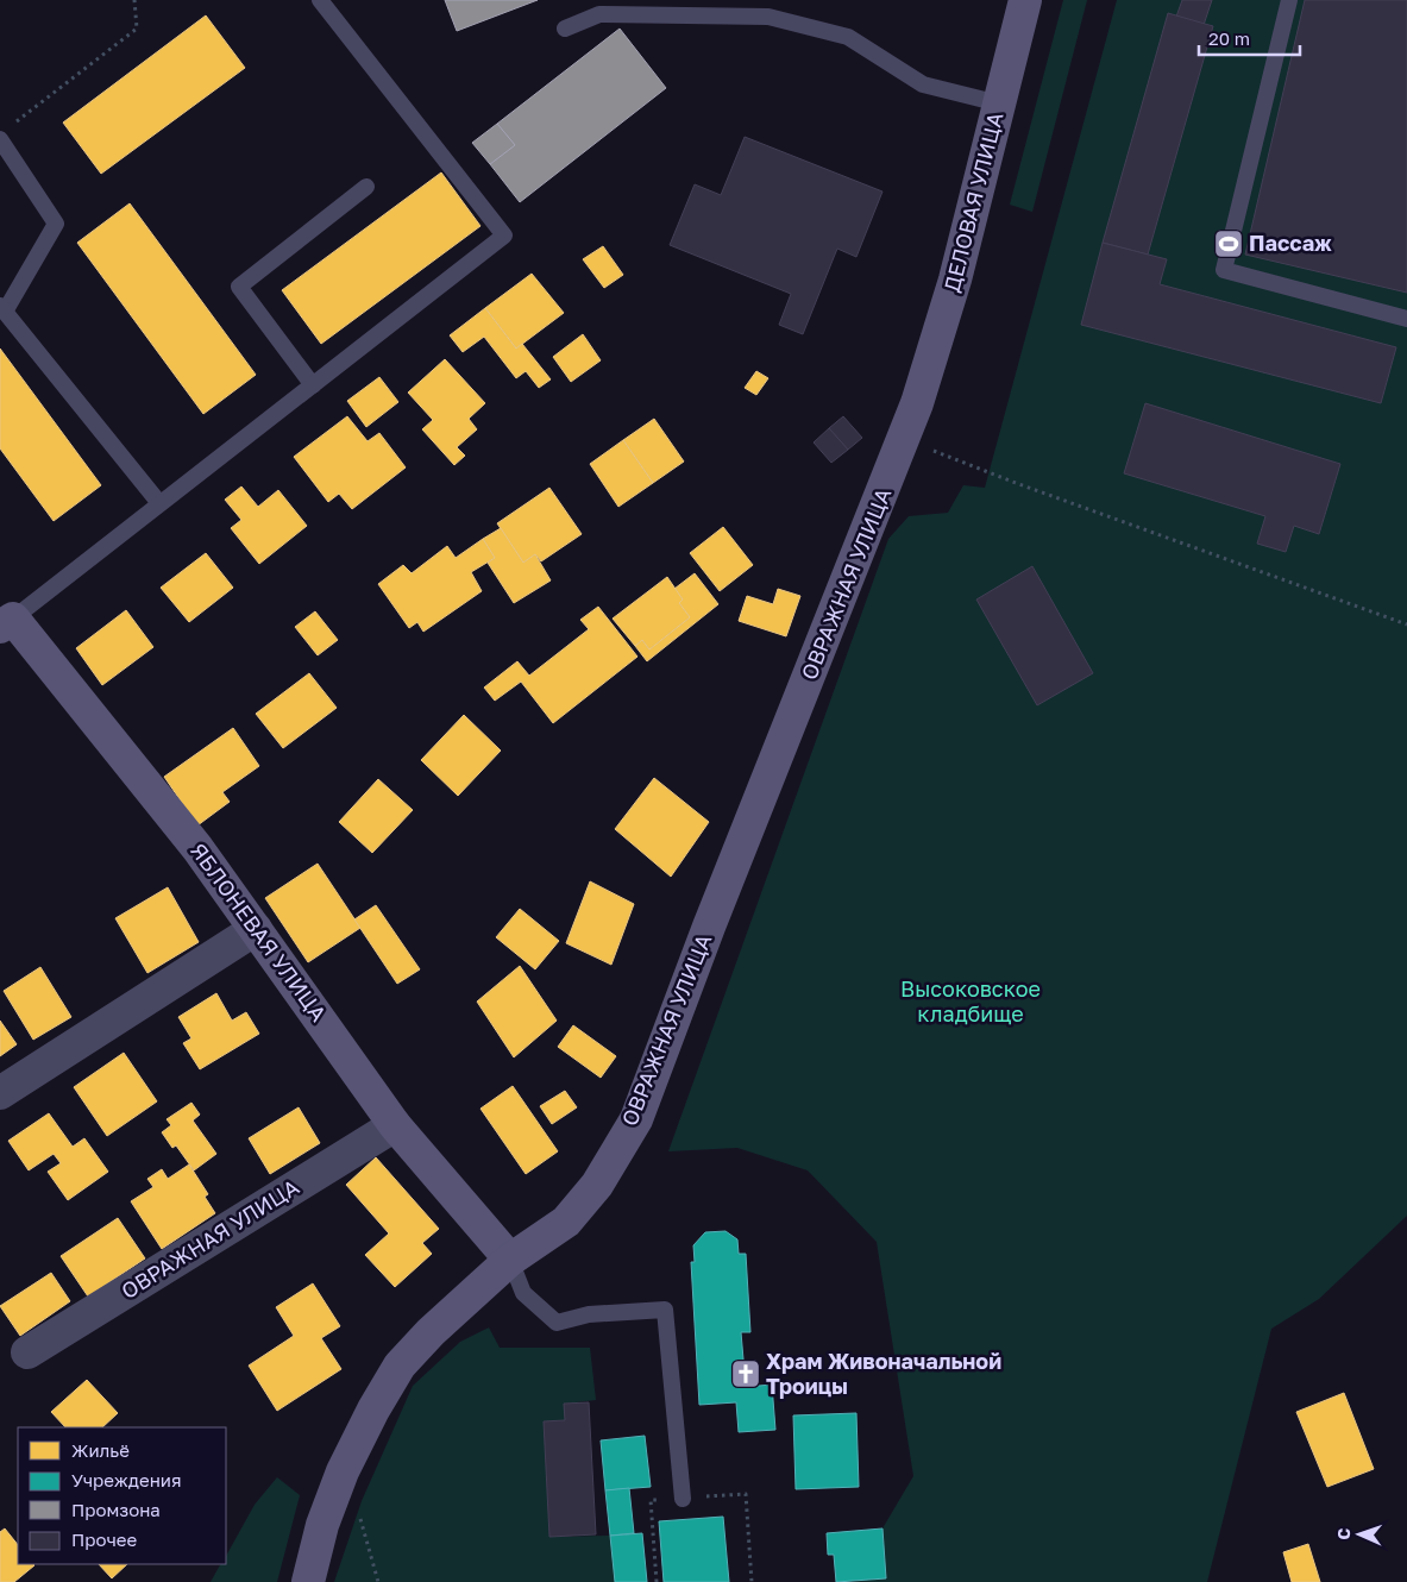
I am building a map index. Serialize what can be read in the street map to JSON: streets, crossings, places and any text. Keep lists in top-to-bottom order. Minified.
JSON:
{"streets":{"street":["ДЕЛОВАЯ УЛИЦА","ОВРАЖНАЯ УЛИЦА","ЯБЛОНЕВАЯ УЛИЦА"]},"crossings":[["ДЕЛОВАЯ УЛИЦА","ОВРАЖНАЯ УЛИЦА"],["ОВРАЖНАЯ УЛИЦА","ЯБЛОНЕВАЯ УЛИЦА"]],"parks":["Высоковское кладбище"],"places":{"sports":["Пассаж"],"church":["Храм Живоначальной Троицы"]},"legend":["Жильё","Учреждения","Промзона","Прочее"],"scale_bar":"20 m","north":"left"}
